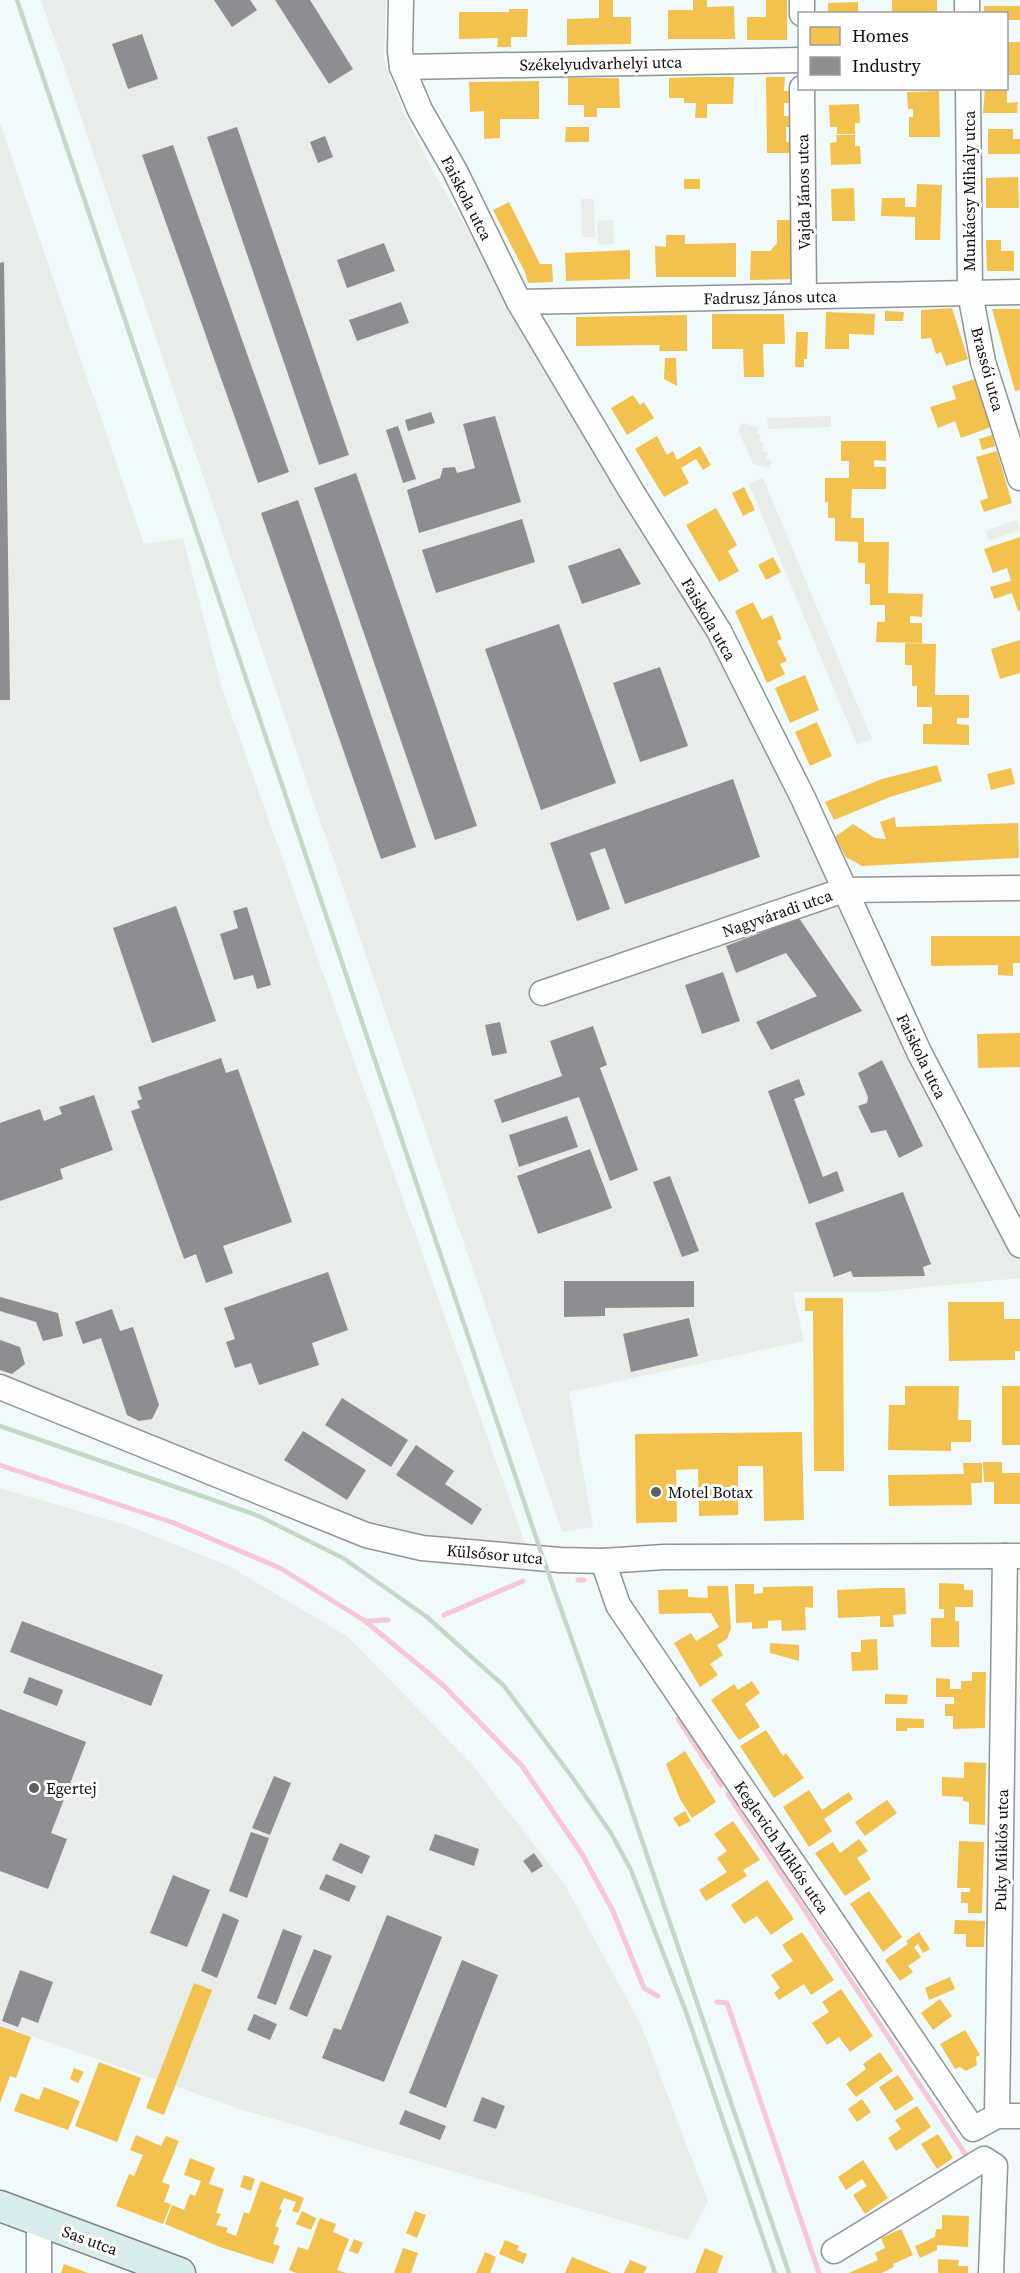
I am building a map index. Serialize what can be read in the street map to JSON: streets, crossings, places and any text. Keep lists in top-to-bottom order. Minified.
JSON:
{"streets":{"main road":["Sas utca"],"street":["Székelyudvarhelyi utca","Munkácsy Mihály utca","Vajda János utca","Faiskola utca","Fadrusz János utca","Brassói utca","Nagyváradi utca","Külsősor utca","Keglevich Miklós utca","Puky Miklós utca"]},"crossings":[["Székelyudvarhelyi utca","Faiskola utca"],["Munkácsy Mihály utca","Fadrusz János utca"],["Munkácsy Mihály utca","Brassói utca"],["Vajda János utca","Fadrusz János utca"],["Faiskola utca","Fadrusz János utca"],["Faiskola utca","Nagyváradi utca"],["Fadrusz János utca","Brassói utca"],["Külsősor utca","Keglevich Miklós utca"],["Külsősor utca","Puky Miklós utca"],["Keglevich Miklós utca","Puky Miklós utca"]],"places":["Motel Botax","Egertej"],"legend":["Homes","Industry"]}
